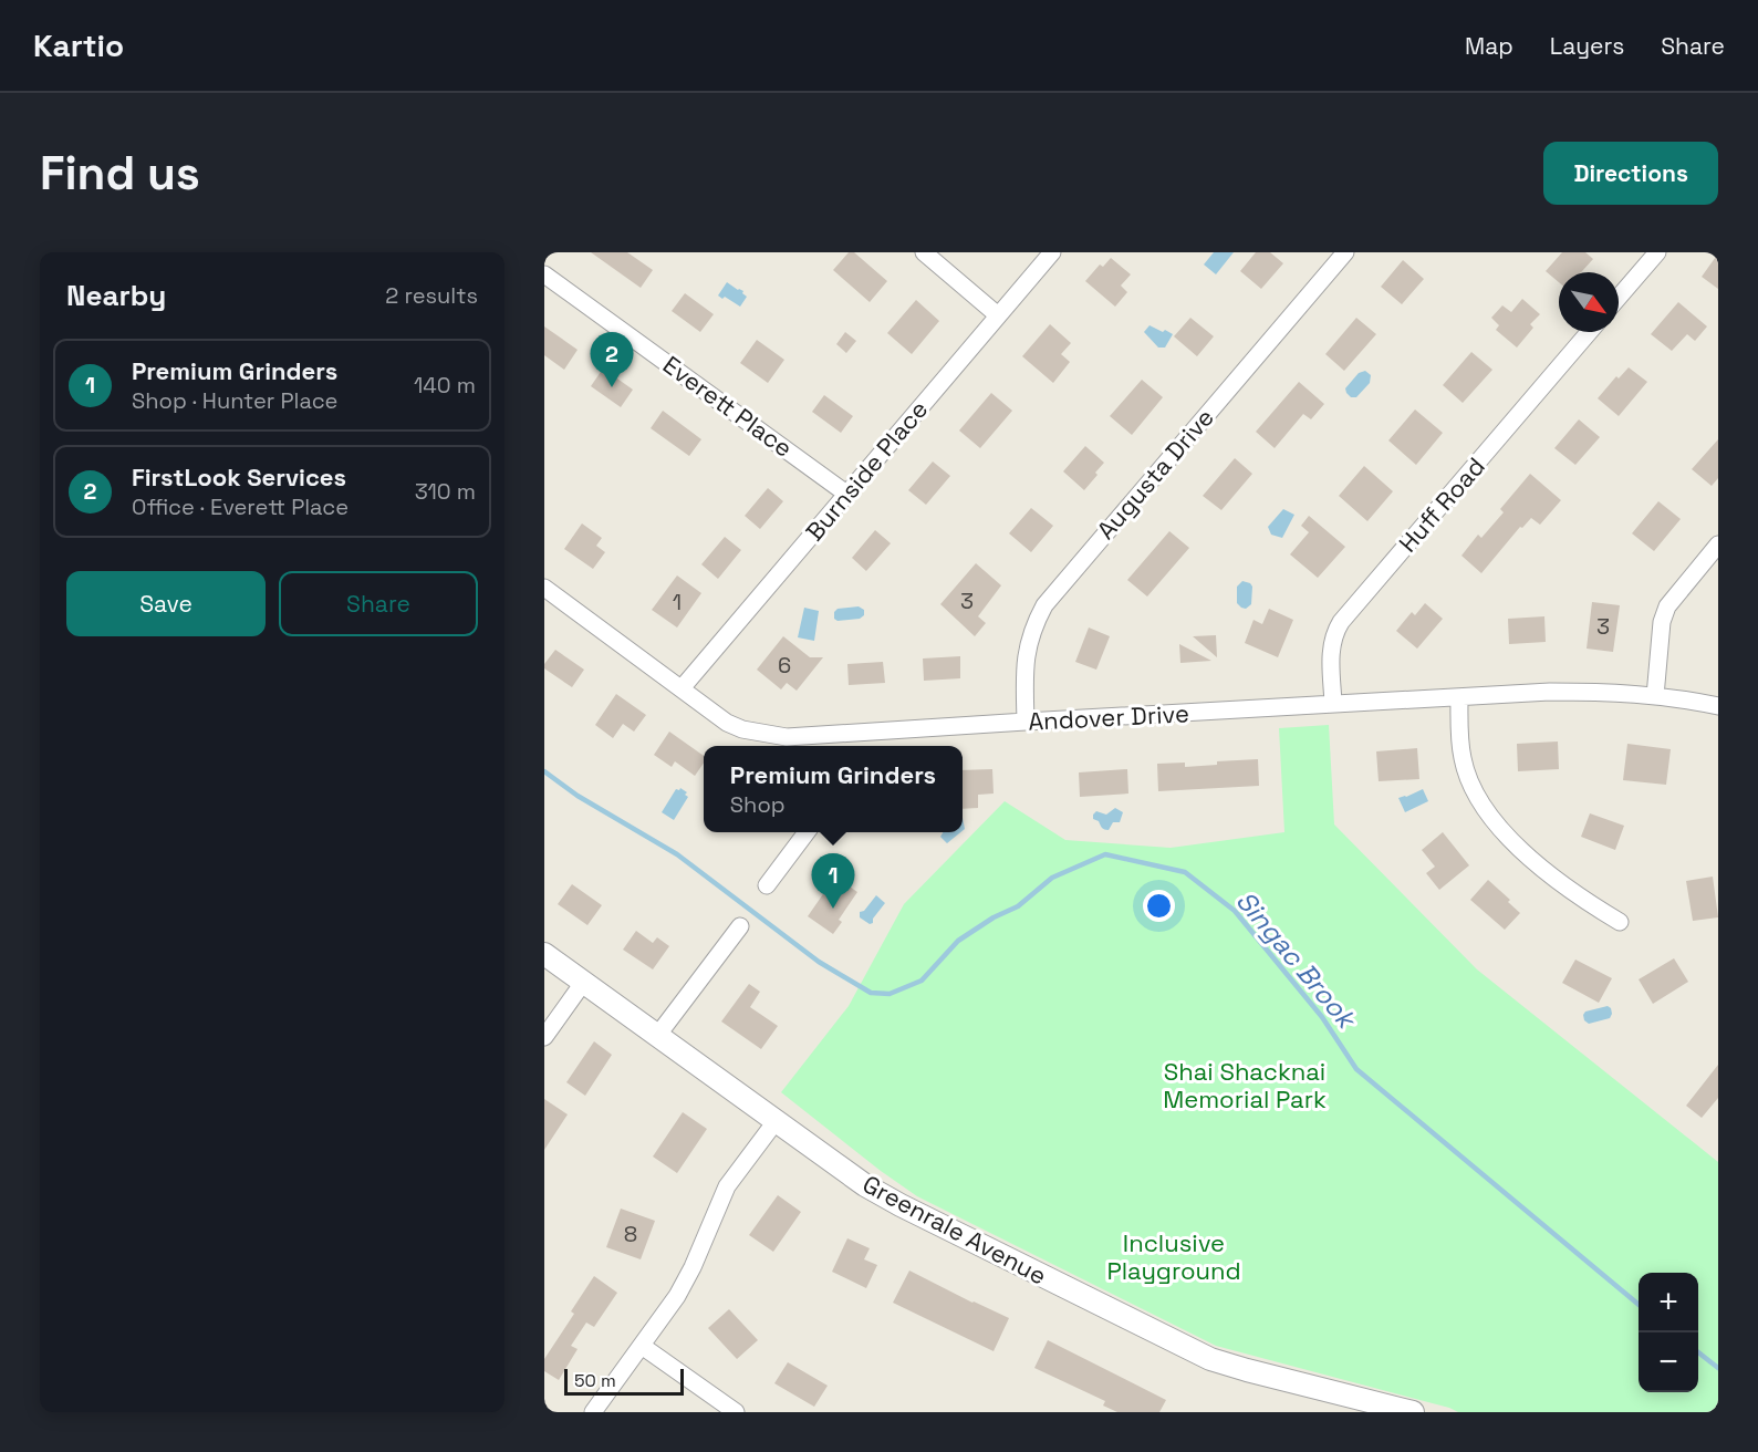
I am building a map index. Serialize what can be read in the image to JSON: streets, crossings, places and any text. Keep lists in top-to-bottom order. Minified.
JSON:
{"streets":{"street":["Everett Place","Burnside Place","Augusta Drive","Huff Road","Andover Drive","Greenrale Avenue"]},"crossings":[["Everett Place","Burnside Place"],["Burnside Place","Andover Drive"],["Augusta Drive","Andover Drive"],["Huff Road","Andover Drive"]],"water":["Singac Brook"],"parks":["Shai Shacknai Memorial Park","Inclusive Playground"],"house_numbers":["3","1","3","6","8"],"scale_bar":"50 m","north":"bottom right","page":{"header":"Kartio","nav":["Map","Layers","Share"],"buttons":["Directions",["Save","Share"]],"title":"Find us","heading":["Nearby","2 results"],"pins":["2","1"],"list":[{"mark":"1","name":"Premium Grinders","note":"Shop · Hunter Place","value":"140 m"},{"mark":"2","name":"FirstLook Services","note":"Office · Everett Place","value":"310 m"}],"popup":["Premium Grinders","Shop"],"map_buttons":["+","−"],"scale":"50 m"}}
